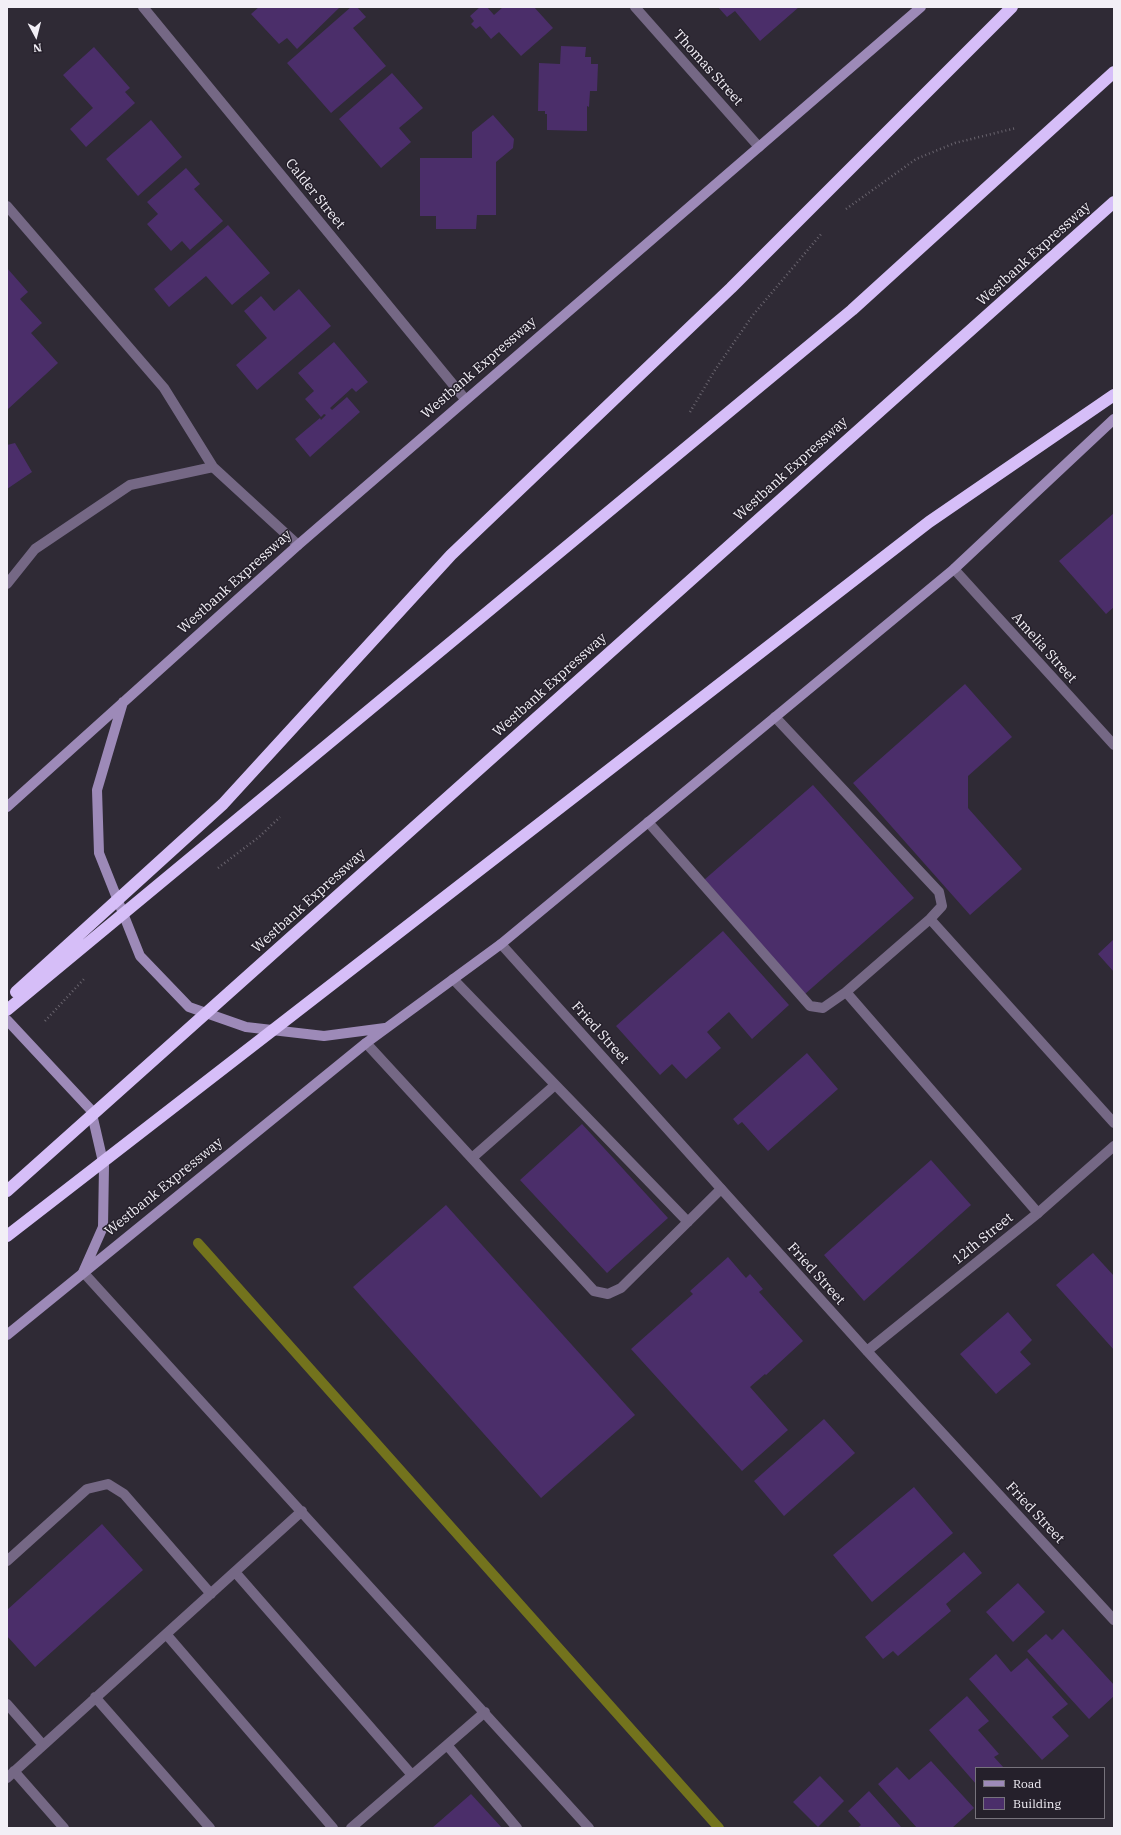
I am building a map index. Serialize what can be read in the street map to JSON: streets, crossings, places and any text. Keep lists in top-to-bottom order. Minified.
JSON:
{"streets":{"highway":["Westbank Expressway"],"street":["Thomas Street","Calder Street","Amelia Street","Fried Street","12th Street"]},"crossings":[["Thomas Street","Westbank Expressway"],["Calder Street","Westbank Expressway"],["Westbank Expressway","Amelia Street"],["Westbank Expressway","Fried Street"],["Fried Street","12th Street"]],"legend":["Road","Building"],"north":"bottom"}
